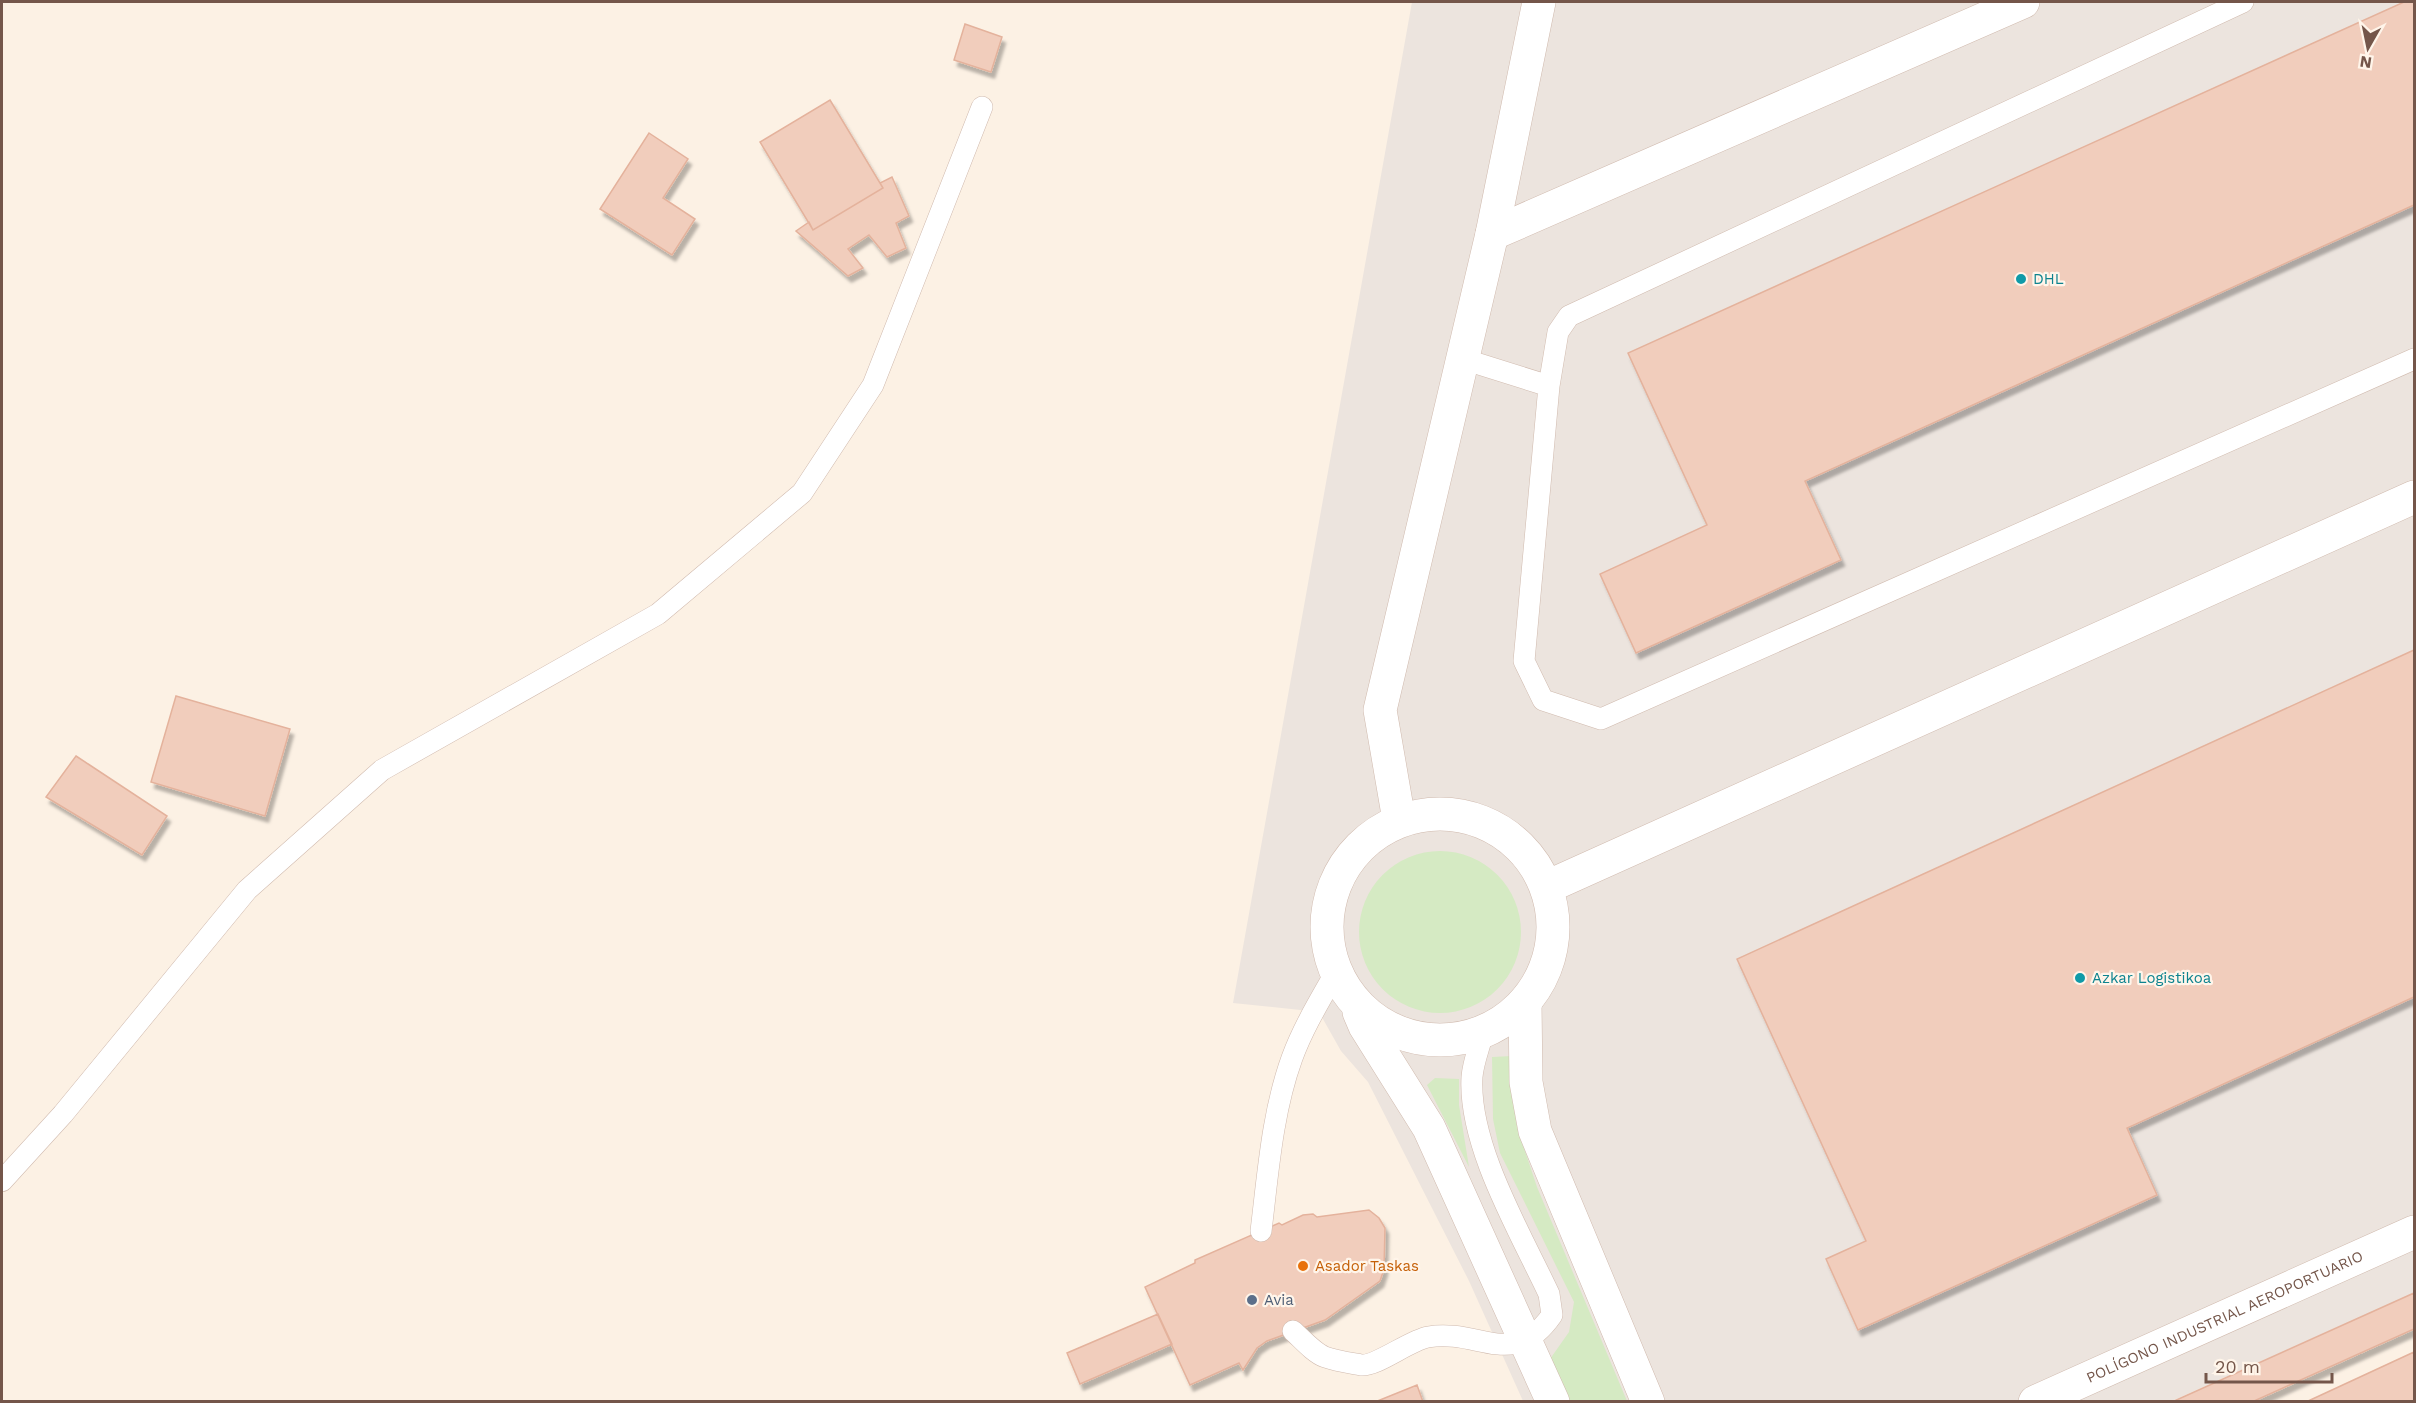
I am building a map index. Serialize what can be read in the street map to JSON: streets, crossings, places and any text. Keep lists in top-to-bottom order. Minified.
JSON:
{"streets":{"street":["POLÍGONO INDUSTRIAL AEROPORTUARIO"]},"places":["DHL","Azkar Logistikoa","Asador Taskas","Avia"],"scale_bar":"20 m","north":"bottom"}
